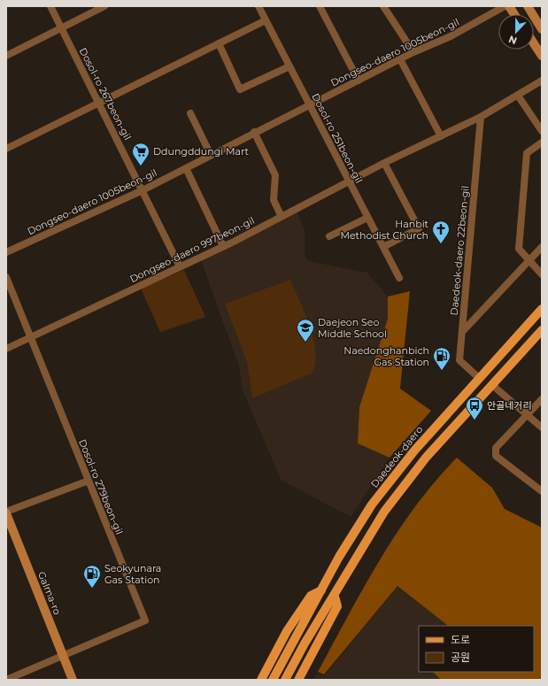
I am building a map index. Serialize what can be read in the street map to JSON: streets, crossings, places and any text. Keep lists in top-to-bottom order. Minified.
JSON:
{"streets":{"main road":["Daedeok-daero","Galma-ro"],"street":["Dongseo-daero 1005beon-gil","Dosol-ro 267beon-gil","Dosol-ro 251beon-gil","Dongseo-daero 997beon-gil","Daedeok-daero 22beon-gil","Dosol-ro 279beon-gil"]},"crossings":[["Dongseo-daero 1005beon-gil","Dosol-ro 267beon-gil"],["Dongseo-daero 1005beon-gil","Dosol-ro 251beon-gil"],["Dosol-ro 267beon-gil","Dongseo-daero 997beon-gil"],["Dosol-ro 251beon-gil","Dongseo-daero 997beon-gil"],["Dongseo-daero 997beon-gil","Daedeok-daero 22beon-gil"],["Dongseo-daero 997beon-gil","Dosol-ro 279beon-gil"],["Daedeok-daero 22beon-gil","Daedeok-daero"],["Dosol-ro 279beon-gil","Galma-ro"]],"places":{"supermarket":["Ddungddungi Mart"],"church":["Hanbit Methodist Church"],"school or university":["Daejeon Seo Middle School"],"fuel station":["Naedonghanbich Gas Station","Seokyunara Gas Station"],"bus stop":["안골네거리"]},"legend":["도로","공원"],"north":"bottom"}
